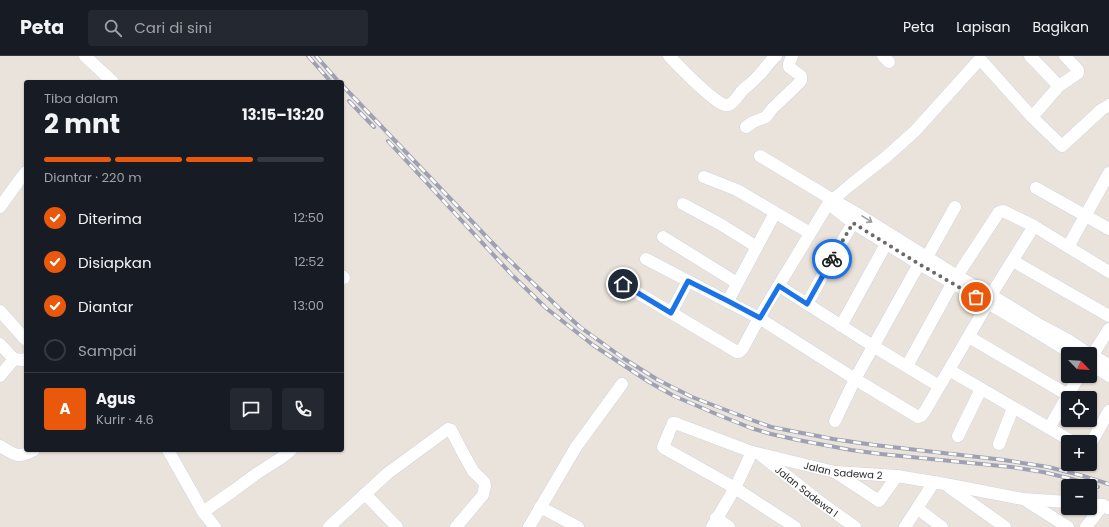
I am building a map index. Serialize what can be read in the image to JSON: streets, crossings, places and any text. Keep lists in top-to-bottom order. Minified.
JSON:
{"streets":{"street":["Jalan Sadewa 2","Jalan Sadewa I"]},"crossings":[["Jalan Sadewa 2","Jalan Sadewa I"]],"north":"bottom right","page":{"header":"Peta","search":"Cari di sini","nav":["Peta","Lapisan","Bagikan"],"heading":["2 mnt","Tiba dalam","13:15–13:20"],"panel":["Agus","Kurir · 4.6"],"bar":"Diantar · 220 m","list":[["Diterima","12:50"],["Disiapkan","12:52"],["Diantar","13:00"],"Sampai"],"map_buttons":["+","−"],"round":"A"}}
